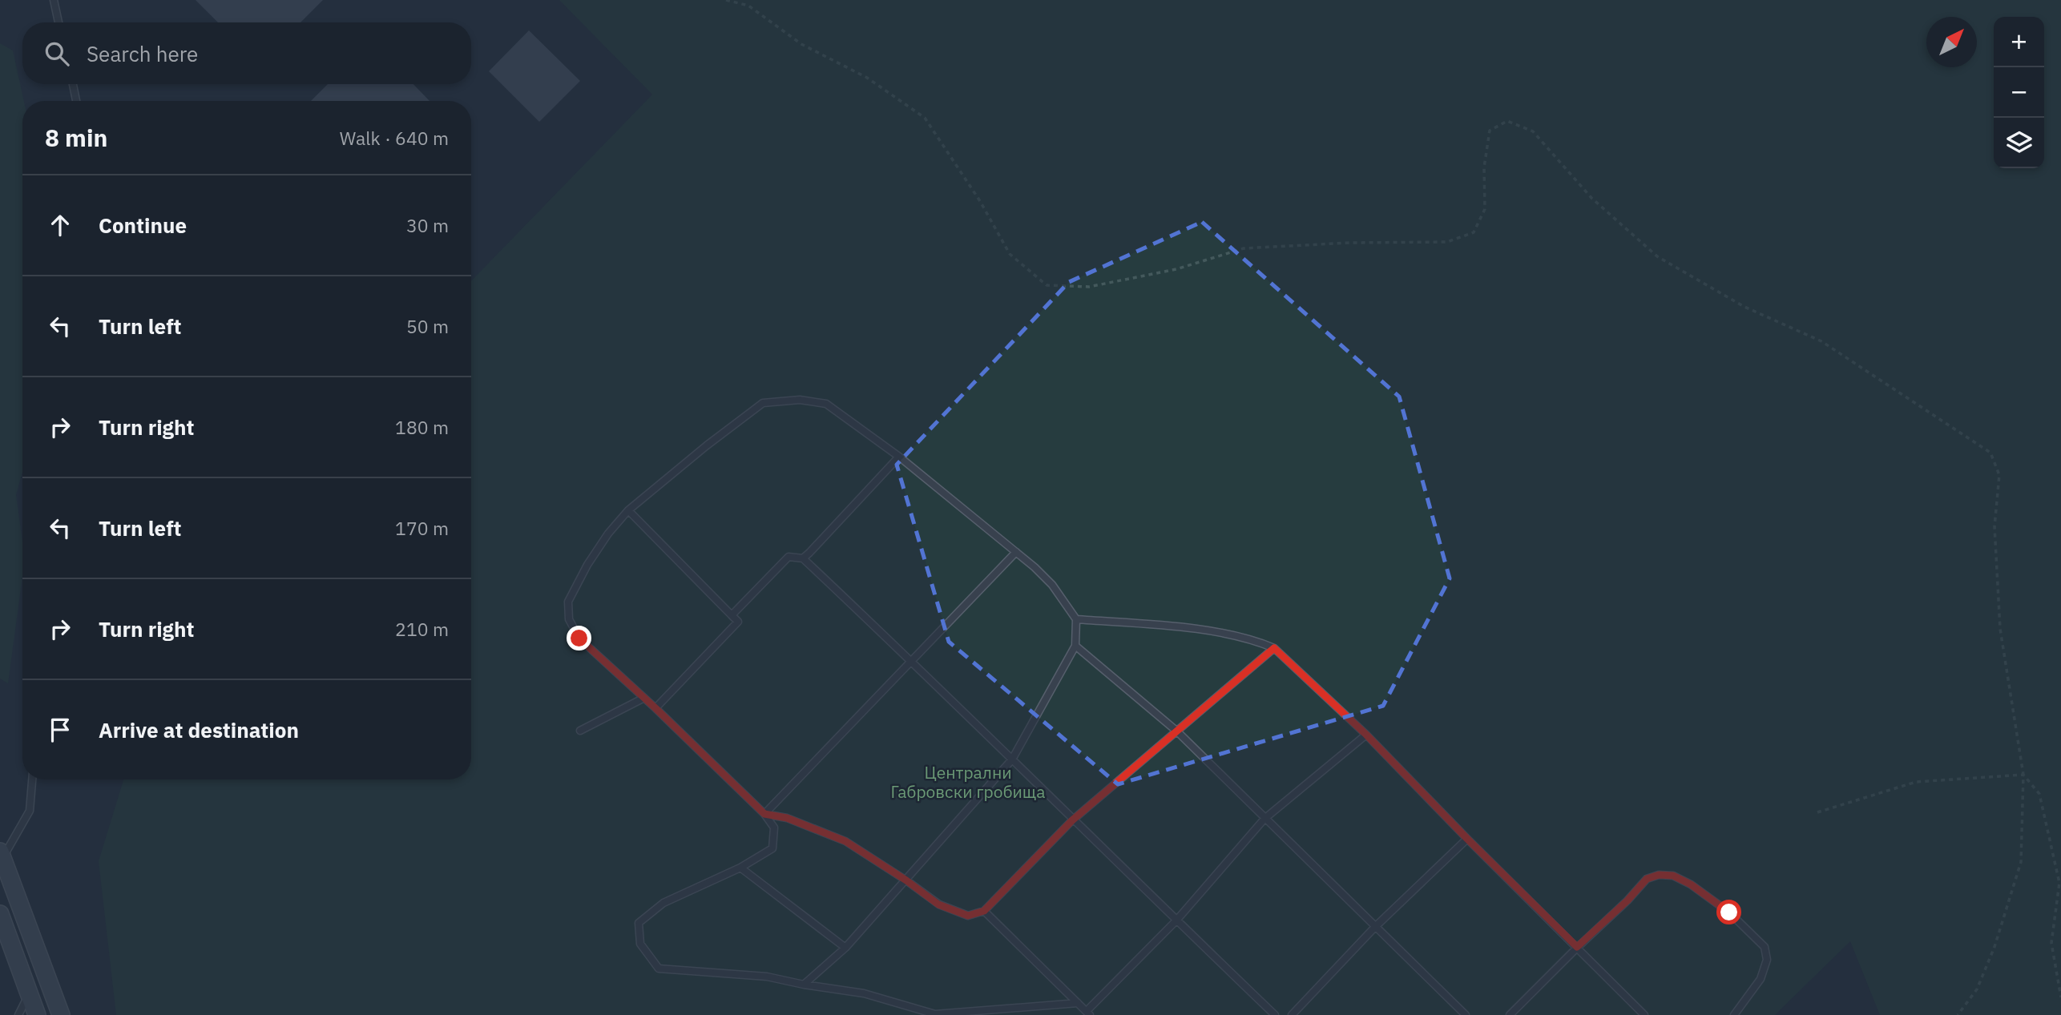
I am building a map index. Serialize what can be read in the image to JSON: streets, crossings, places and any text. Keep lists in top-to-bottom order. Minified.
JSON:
{"parks":["Централни Габровски гробища"],"north":"top right","page":{"map_buttons":["+","−"],"search":"Search here","heading":["8 min","Walk · 640 m"],"list":[["Continue","30 m"],["Turn left","50 m"],["Turn right","180 m"],["Turn left","170 m"],["Turn right","210 m"],"Arrive at destination"]}}
